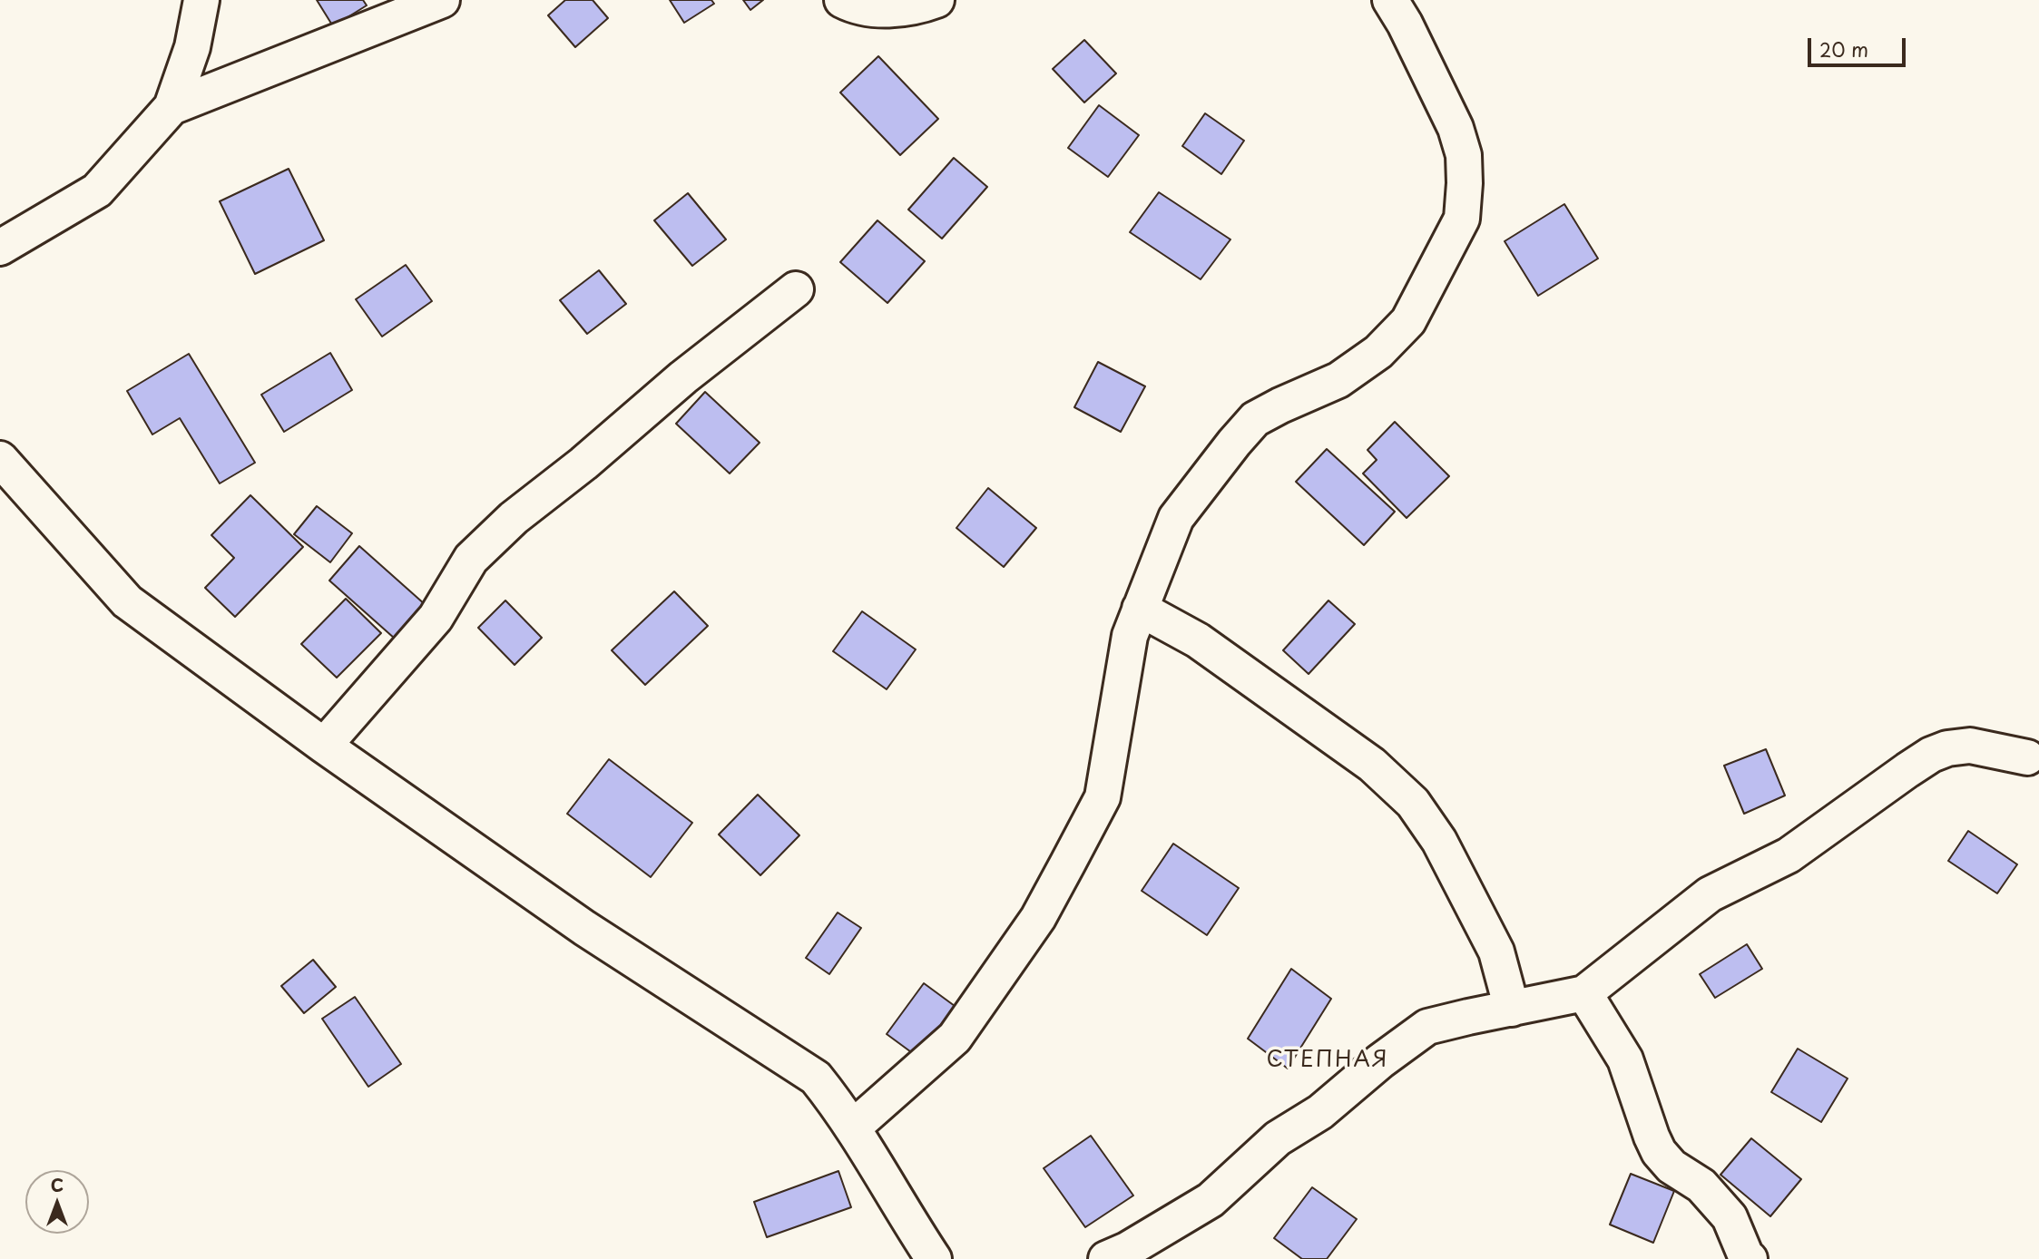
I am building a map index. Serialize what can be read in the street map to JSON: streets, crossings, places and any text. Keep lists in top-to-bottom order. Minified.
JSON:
{"districts":["СТЕПНАЯ"],"scale_bar":"20 m","north":"top"}
